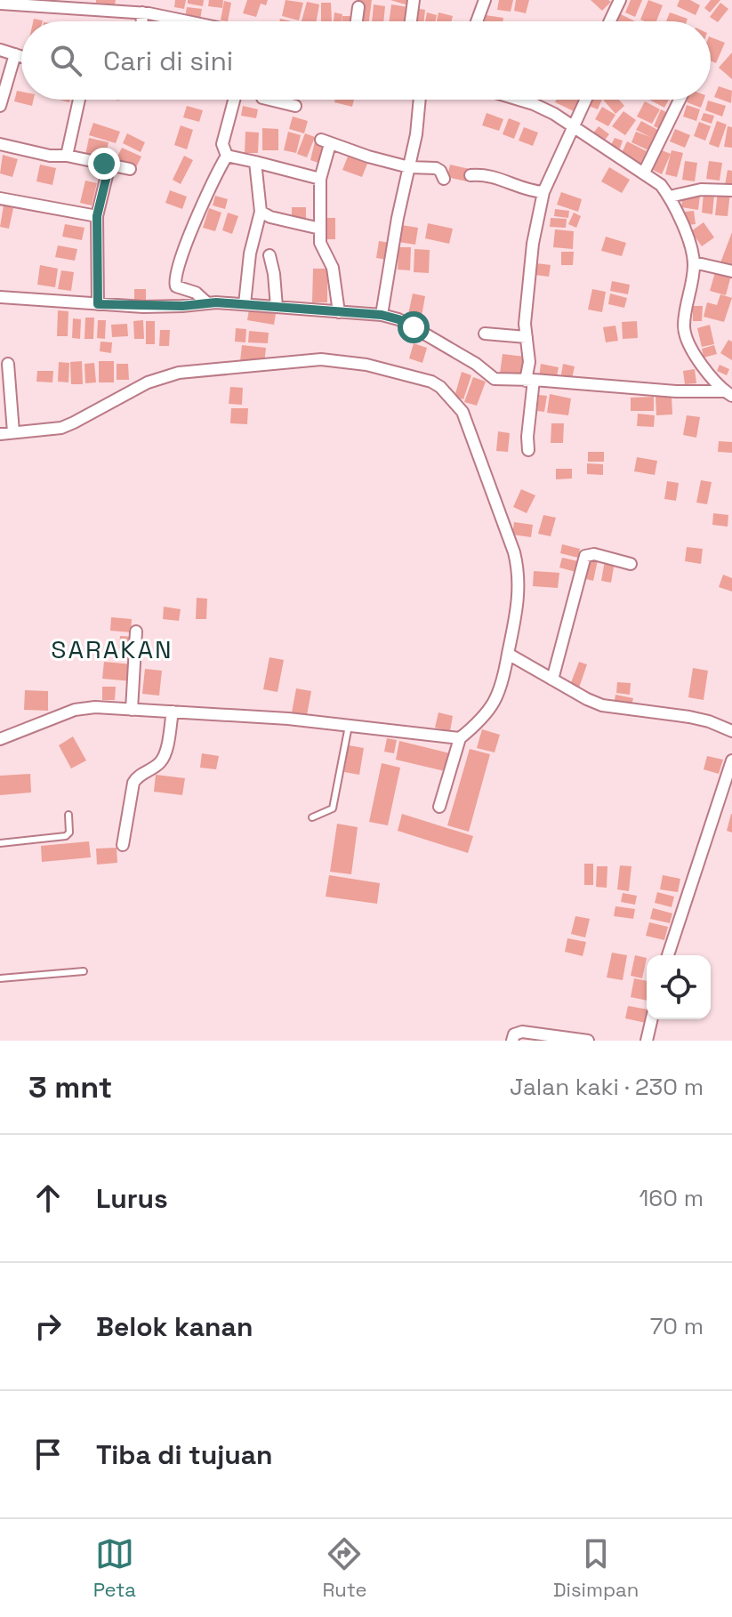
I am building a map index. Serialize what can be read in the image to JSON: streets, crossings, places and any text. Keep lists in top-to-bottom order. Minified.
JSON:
{"districts":["SARAKAN"],"page":{"search":"Cari di sini","heading":["3 mnt","Jalan kaki · 230 m"],"list":[["Lurus","160 m"],["Belok kanan","70 m"],"Tiba di tujuan"],"nav":["Peta","Rute","Disimpan"]}}
